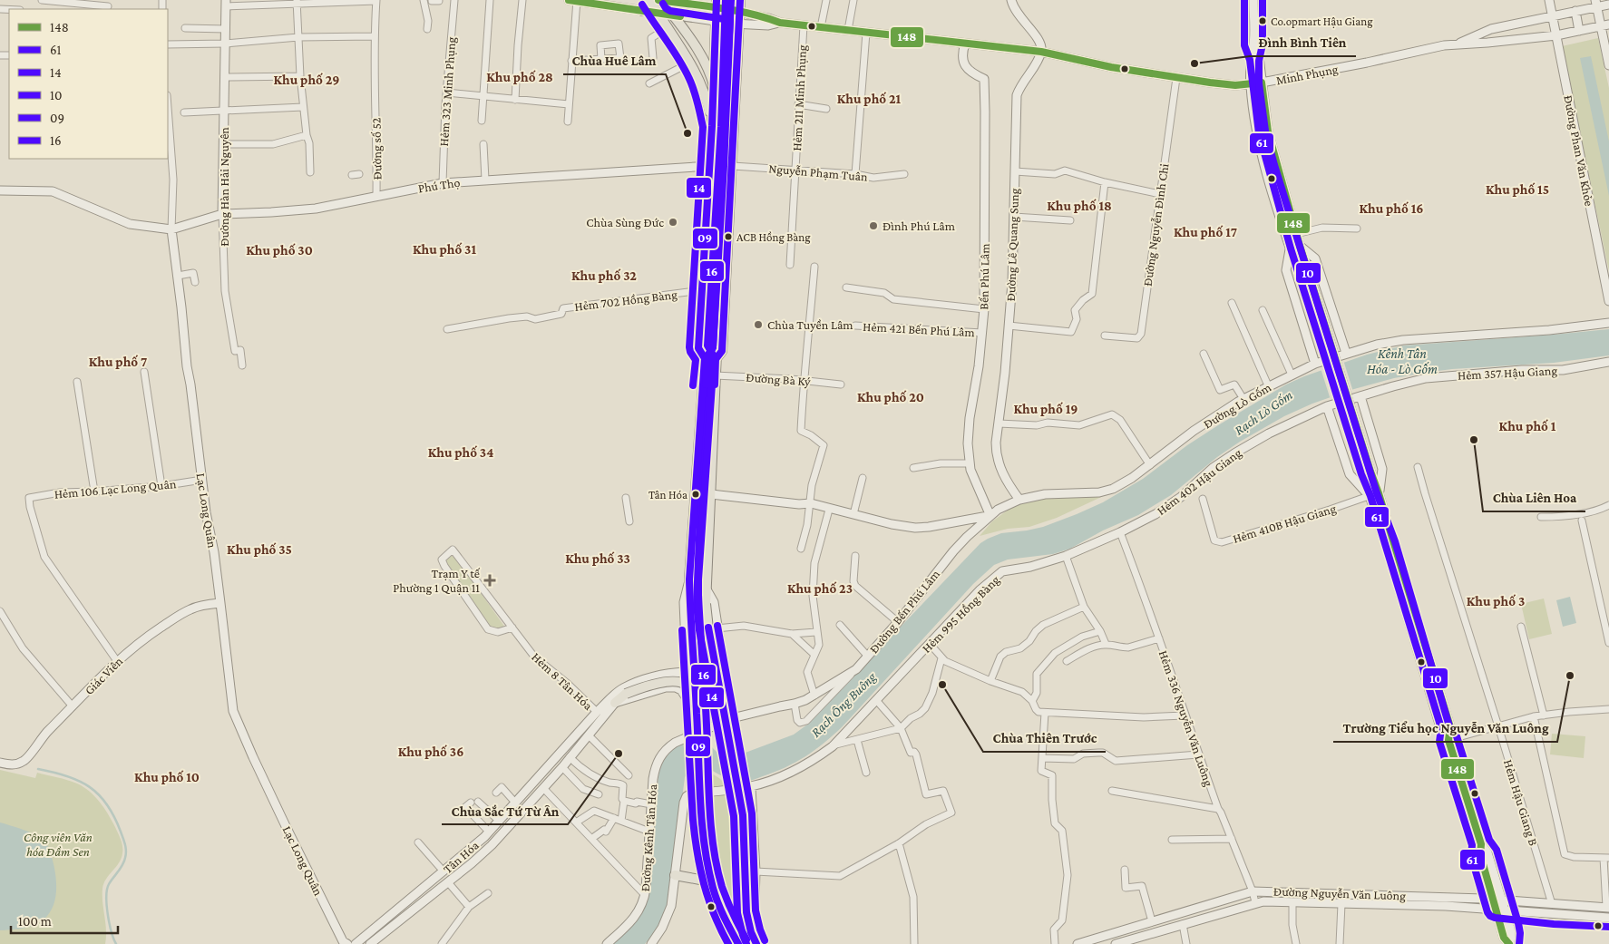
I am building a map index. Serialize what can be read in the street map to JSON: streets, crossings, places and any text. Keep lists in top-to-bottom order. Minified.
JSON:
{"streets":{"main road":["Minh Phụng","Đường Phan Văn Khỏe","Phú Thọ","Đường Hàn Hải Nguyên","Đường Lê Quang Sung","Bến Phú Lâm","Hẻm 357 Hậu Giang","Đường Lò Gốm","Hẻm 402 Hậu Giang","Lạc Long Quân","Đường Bến Phú Lâm","Hẻm 995 Hồng Bàng","Giác Viên","Đường Kênh Tân Hóa","Tân Hóa","Đường Nguyễn Văn Luông"],"street":["Hẻm 323 Minh Phụng","Hẻm 211 Minh Phụng","Đường số 52","Nguyễn Phạm Tuân","Đường Nguyễn Đình Chi","Hẻm 702 Hồng Bàng","Hẻm 421 Bến Phú Lâm","Đường Bà Ký","Hẻm 106 Lạc Long Quân","Hẻm 410B Hậu Giang","Hẻm 8 Tân Hóa","Hẻm 336 Nguyễn Văn Luông","Hẻm Hậu Giang B"]},"crossings":[["Minh Phụng","Hẻm 211 Minh Phụng"],["Minh Phụng","Đường Phan Văn Khỏe"],["Minh Phụng","Đường Nguyễn Đình Chi"],["Minh Phụng","Đường Lê Quang Sung"],["Minh Phụng","Bến Phú Lâm"],["Hẻm 323 Minh Phụng","Phú Thọ"],["Hẻm 211 Minh Phụng","Nguyễn Phạm Tuân"],["Đường số 52","Phú Thọ"],["Phú Thọ","Đường Hàn Hải Nguyên"],["Phú Thọ","Lạc Long Quân"],["Đường Lê Quang Sung","Đường Lò Gốm"],["Bến Phú Lâm","Hẻm 421 Bến Phú Lâm"],["Bến Phú Lâm","Đường Lò Gốm"],["Bến Phú Lâm","Đường Bến Phú Lâm"],["Hẻm 357 Hậu Giang","Hẻm 402 Hậu Giang"],["Đường Lò Gốm","Đường Bến Phú Lâm"],["Hẻm 402 Hậu Giang","Hẻm 995 Hồng Bàng"],["Hẻm 402 Hậu Giang","Hẻm 336 Nguyễn Văn Luông"],["Hẻm 106 Lạc Long Quân","Lạc Long Quân"],["Hẻm 106 Lạc Long Quân","Giác Viên"],["Lạc Long Quân","Giác Viên"],["Đường Bến Phú Lâm","Đường Kênh Tân Hóa"],["Hẻm 995 Hồng Bàng","Hẻm 336 Nguyễn Văn Luông"],["Hẻm 8 Tân Hóa","Tân Hóa"],["Hẻm 336 Nguyễn Văn Luông","Đường Nguyễn Văn Luông"],["Hẻm Hậu Giang B","Đường Nguyễn Văn Luông"]],"districts":["Khu phố 28","Khu phố 29","Khu phố 21","Khu phố 15","Khu phố 18","Khu phố 16","Khu phố 17","Khu phố 31","Khu phố 30","Khu phố 32","Khu phố 7","Khu phố 20","Khu phố 19","Khu phố 1","Khu phố 34","Khu phố 35","Khu phố 33","Khu phố 23","Khu phố 3","Khu phố 36","Khu phố 10"],"water":["Kênh Tân Hóa - Lò Gốm","Rạch Lò Gốm","Rạch Ông Buông"],"parks":["Công viên Văn hóa Đầm Sen"],"places":{"other":["Co.opmart Hậu Giang","Đình Bình Tiên","Chùa Huê Lâm","Chùa Sùng Đức","Đình Phú Lâm","ACB Hồng Bàng","Chùa Tuyền Lâm","Chùa Liên Hoa","Tân Hóa","Trường Tiểu học Nguyễn Văn Luông","Chùa Thiên Trước","Chùa Sắc Tứ Từ Ân"],"health":["Trạm Y tế Phường 1 Quận 11"]},"lines":["transit line 148","transit line 61","transit line 10","transit line 09","transit line 16","transit line 14"],"legend":["148","61","14","10","09","16"],"scale_bar":"100 m"}
